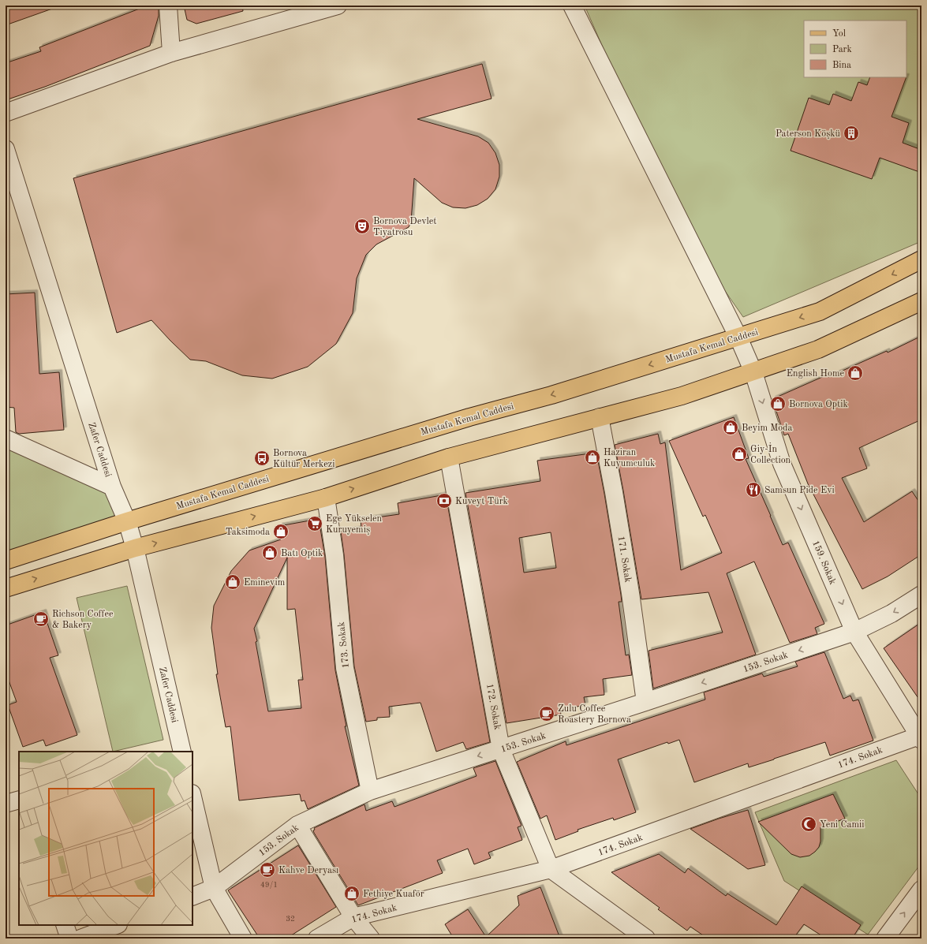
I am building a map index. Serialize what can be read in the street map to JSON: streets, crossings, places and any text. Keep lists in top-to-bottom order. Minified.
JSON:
{"streets":{"main road":["Mustafa Kemal Caddesi"],"street":["Zafer Caddesi","171. Sokak","159. Sokak","173. Sokak","153. Sokak","172. Sokak","174. Sokak"]},"crossings":[["Mustafa Kemal Caddesi","Zafer Caddesi"],["Mustafa Kemal Caddesi","159. Sokak"],["171. Sokak","153. Sokak"],["159. Sokak","153. Sokak"],["159. Sokak","174. Sokak"],["173. Sokak","153. Sokak"],["153. Sokak","172. Sokak"],["172. Sokak","174. Sokak"]],"one_way":["153. Sokak"],"places":{"building":["Paterson Köşkü"],"theatre":["Bornova Devlet Tiyatrosu"],"shop":["English Home","Bornova Optik","Beyim Moda","Giy-İn Collection","Haziran Kuyumculuk","Taksimoda","Batı Optik","Eminevim","Fethiye Kuaför"],"bus stop":["Bornova Kültür Merkezi"],"restaurant":["Samsun Pide Evi"],"bank":["Kuveyt Türk"],"supermarket":["Ege Yükselen Kuruyemiş"],"cafe":["Richson Coffee & Bakery","Zulu Coffee Roastery Bornova","Kahve Deryası"],"mosque":["Yeni Camii"]},"house_numbers":["49/1","32"],"legend":["Yol","Park","Bina"]}
